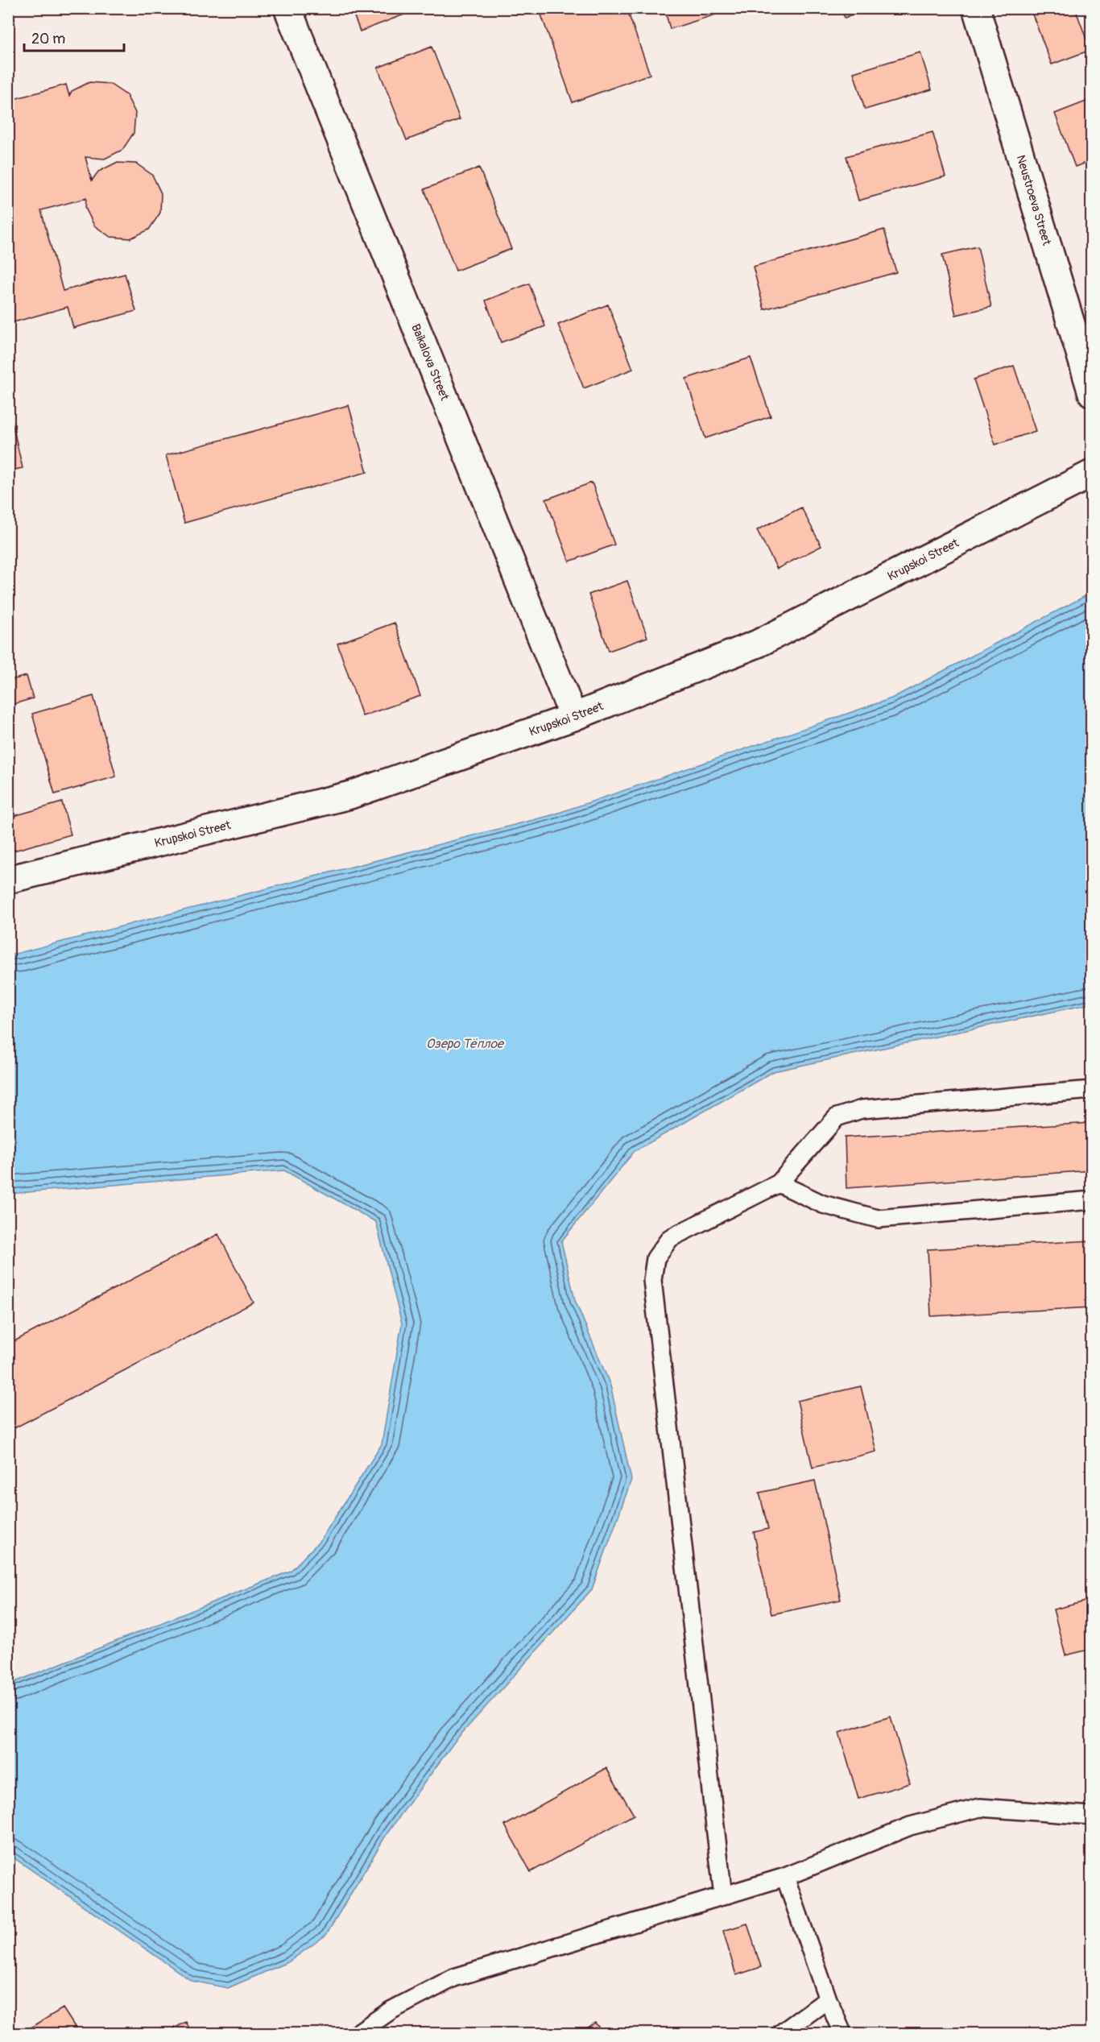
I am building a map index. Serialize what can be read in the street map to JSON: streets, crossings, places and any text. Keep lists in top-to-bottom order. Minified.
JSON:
{"streets":{"street":["Neustroeva Street","Baikalova Street","Krupskoi Street"]},"crossings":[["Baikalova Street","Krupskoi Street"]],"water":["Озеро Тёплое"],"scale_bar":"20 m"}
